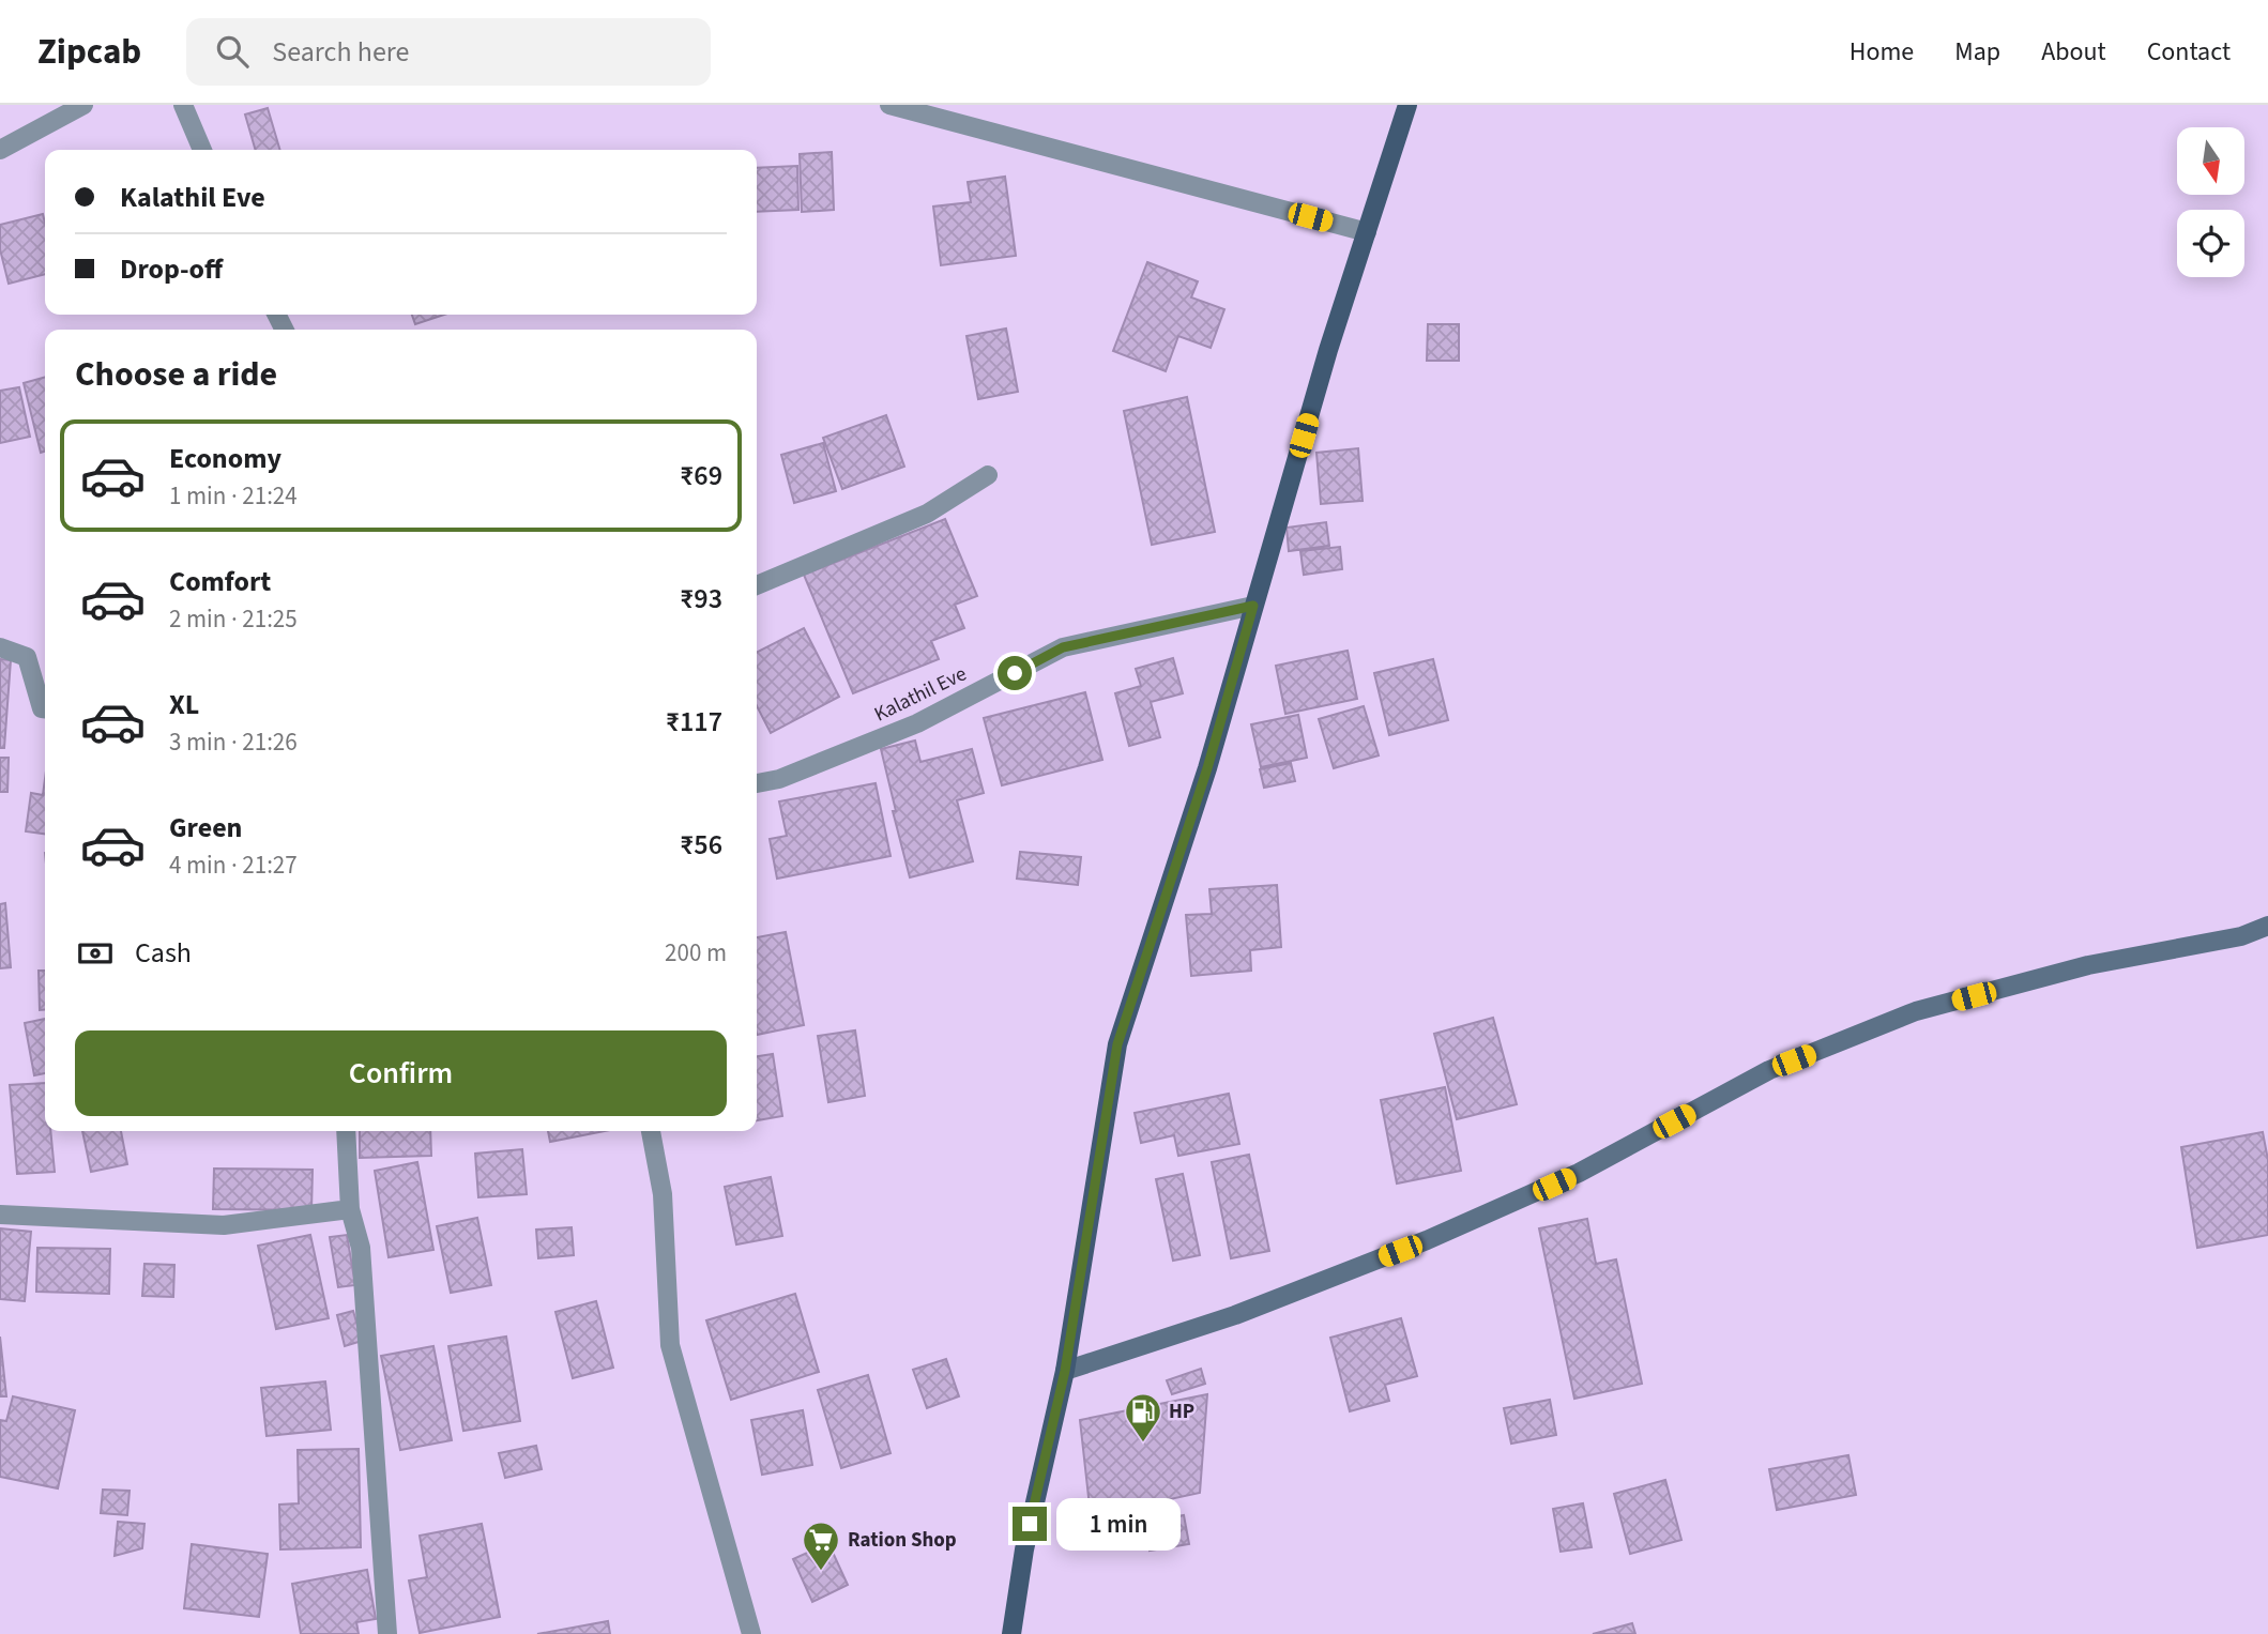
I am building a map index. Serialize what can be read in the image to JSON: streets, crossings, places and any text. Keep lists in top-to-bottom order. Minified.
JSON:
{"streets":{"street":["Kalathil Eve"]},"places":{"fuel station":["HP"],"supermarket":["Ration Shop"]},"north":"bottom","page":{"header":"Zipcab","search":"Search here","nav":["Home","Map","About","Contact"],"banner":["Kalathil Eve","Drop-off"],"heading":"Choose a ride","list":[{"name":"Economy","note":"1 min · 21:24","value":"₹69"},{"name":"Comfort","note":"2 min · 21:25","value":"₹93"},{"name":"XL","note":"3 min · 21:26","value":"₹117"},{"name":"Green","note":"4 min · 21:27","value":"₹56"}],"pay":["Cash","200 m"],"buttons":"Confirm","bubble":"1 min"}}
